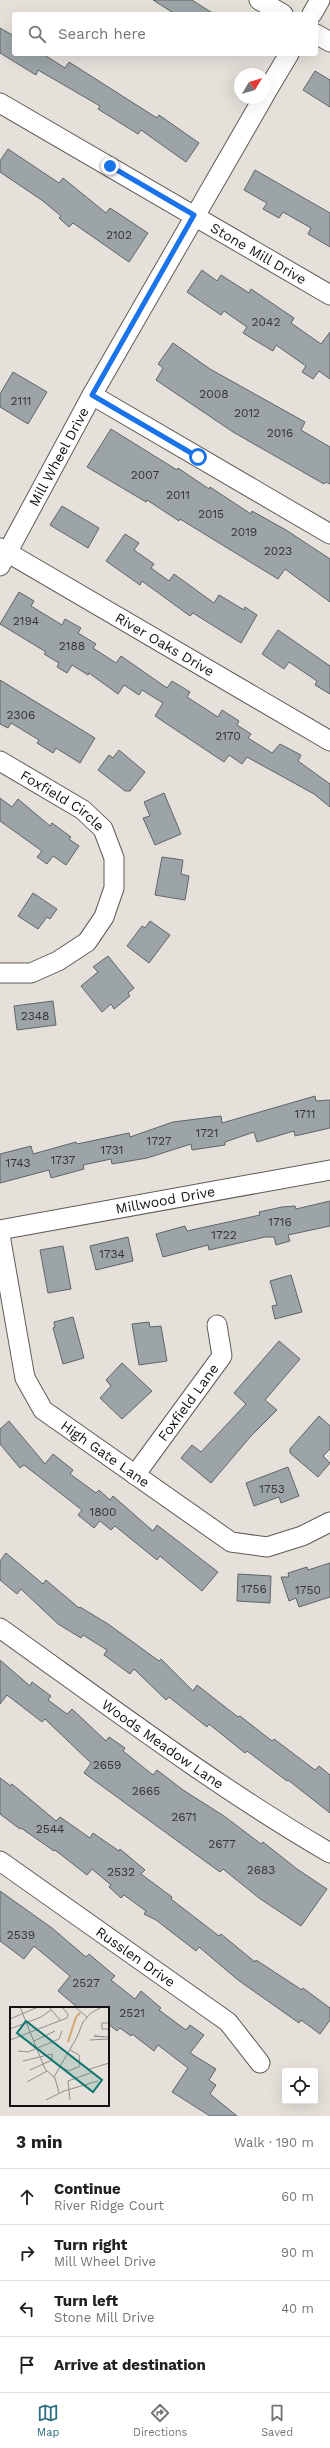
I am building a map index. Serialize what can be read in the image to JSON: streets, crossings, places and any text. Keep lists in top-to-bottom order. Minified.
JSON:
{"streets":{"street":["Stone Mill Drive","Mill Wheel Drive","River Oaks Drive","Foxfield Circle","Millwood Drive","Foxfield Lane","High Gate Lane","Woods Meadow Lane","Russlen Drive"]},"crossings":[["Stone Mill Drive","Mill Wheel Drive"],["Mill Wheel Drive","River Oaks Drive"],["Foxfield Lane","High Gate Lane"]],"house_numbers":["2102","2042","2008","2111","2012","2016","2007","2011","2015","2019","2023","2194","2188","2306","2170","2348","1711","1721","1727","1731","1737","1743","1716","1722","1734","1753","1800","1756","1750","2659","2665","2671","2544","2677","2683","2532","2539","2527","2521"],"north":"top right","page":{"search":"Search here","heading":["3 min","Walk · 190 m"],"list":[["Continue","River Ridge Court","60 m"],["Turn right","Mill Wheel Drive","90 m"],["Turn left","Stone Mill Drive","40 m"],"Arrive at destination"],"nav":["Map","Directions","Saved"]}}
